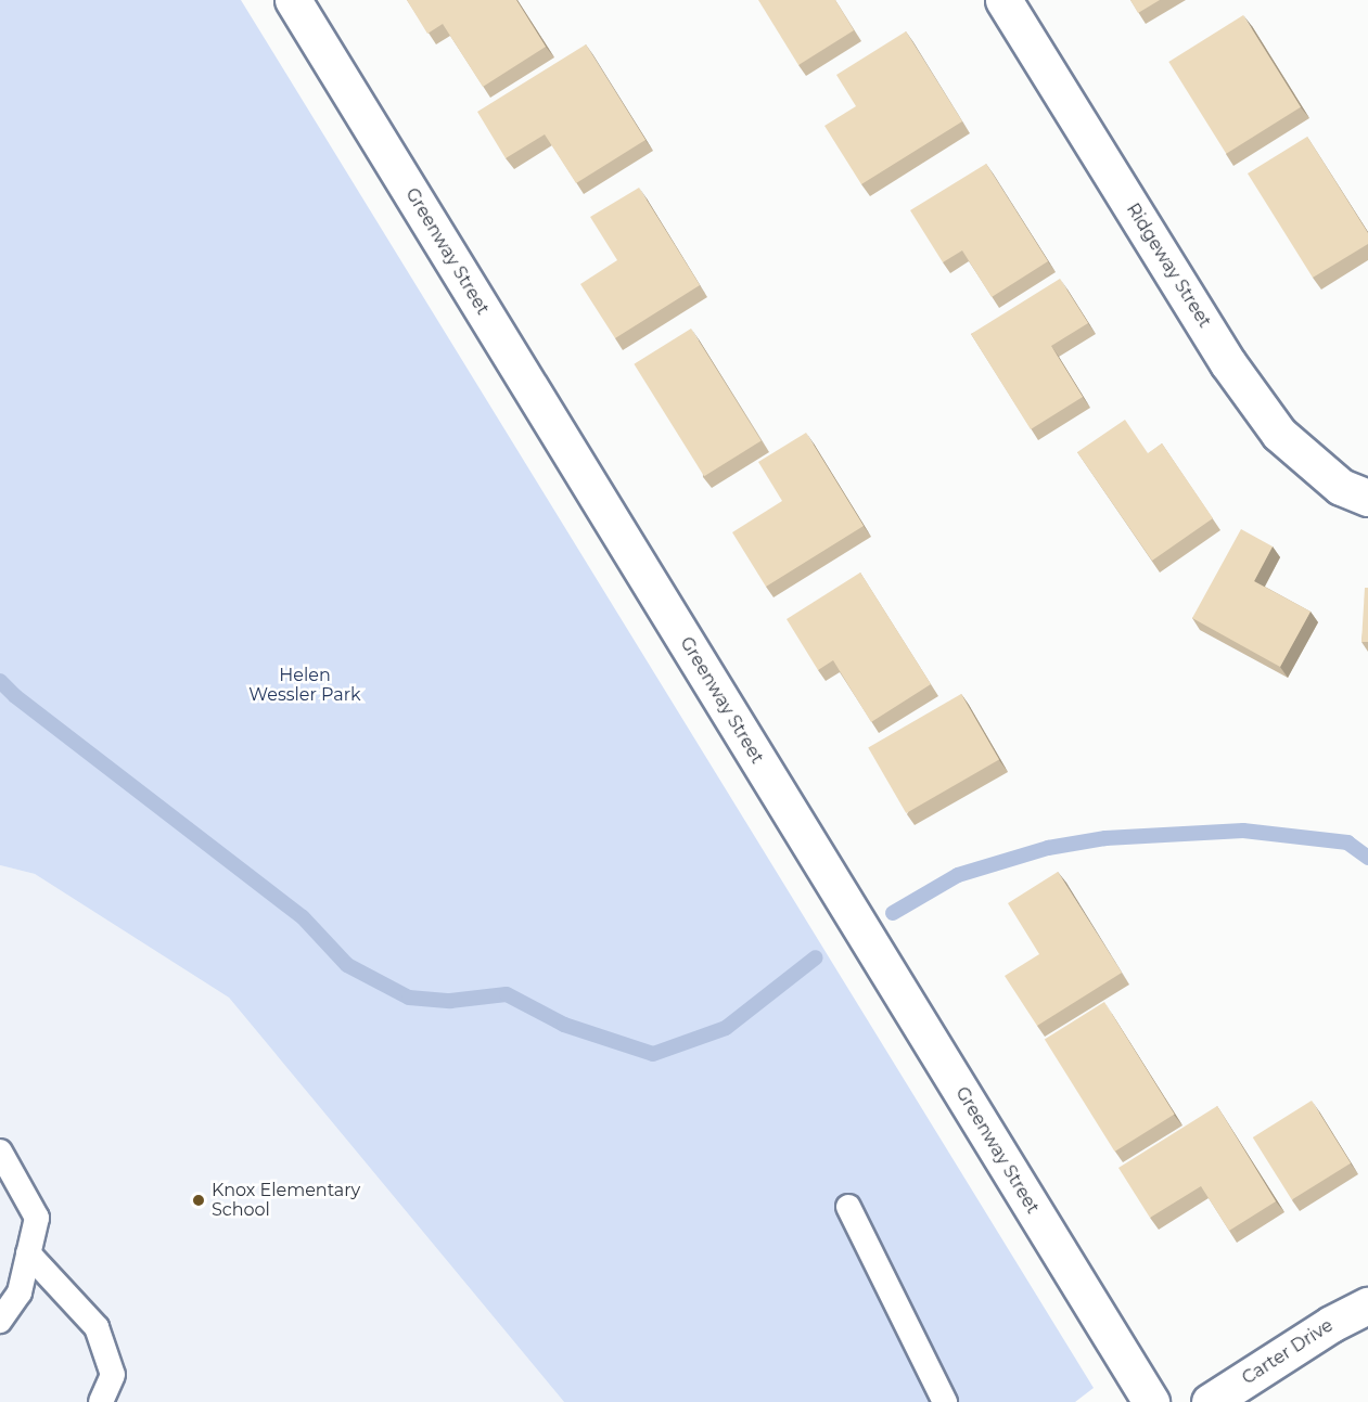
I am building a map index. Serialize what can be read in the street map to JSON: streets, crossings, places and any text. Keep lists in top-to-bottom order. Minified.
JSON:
{"streets":{"street":["Greenway Street","Ridgeway Street","Carter Drive"]},"parks":["Helen Wessler Park"],"places":["Knox Elementary School"]}
